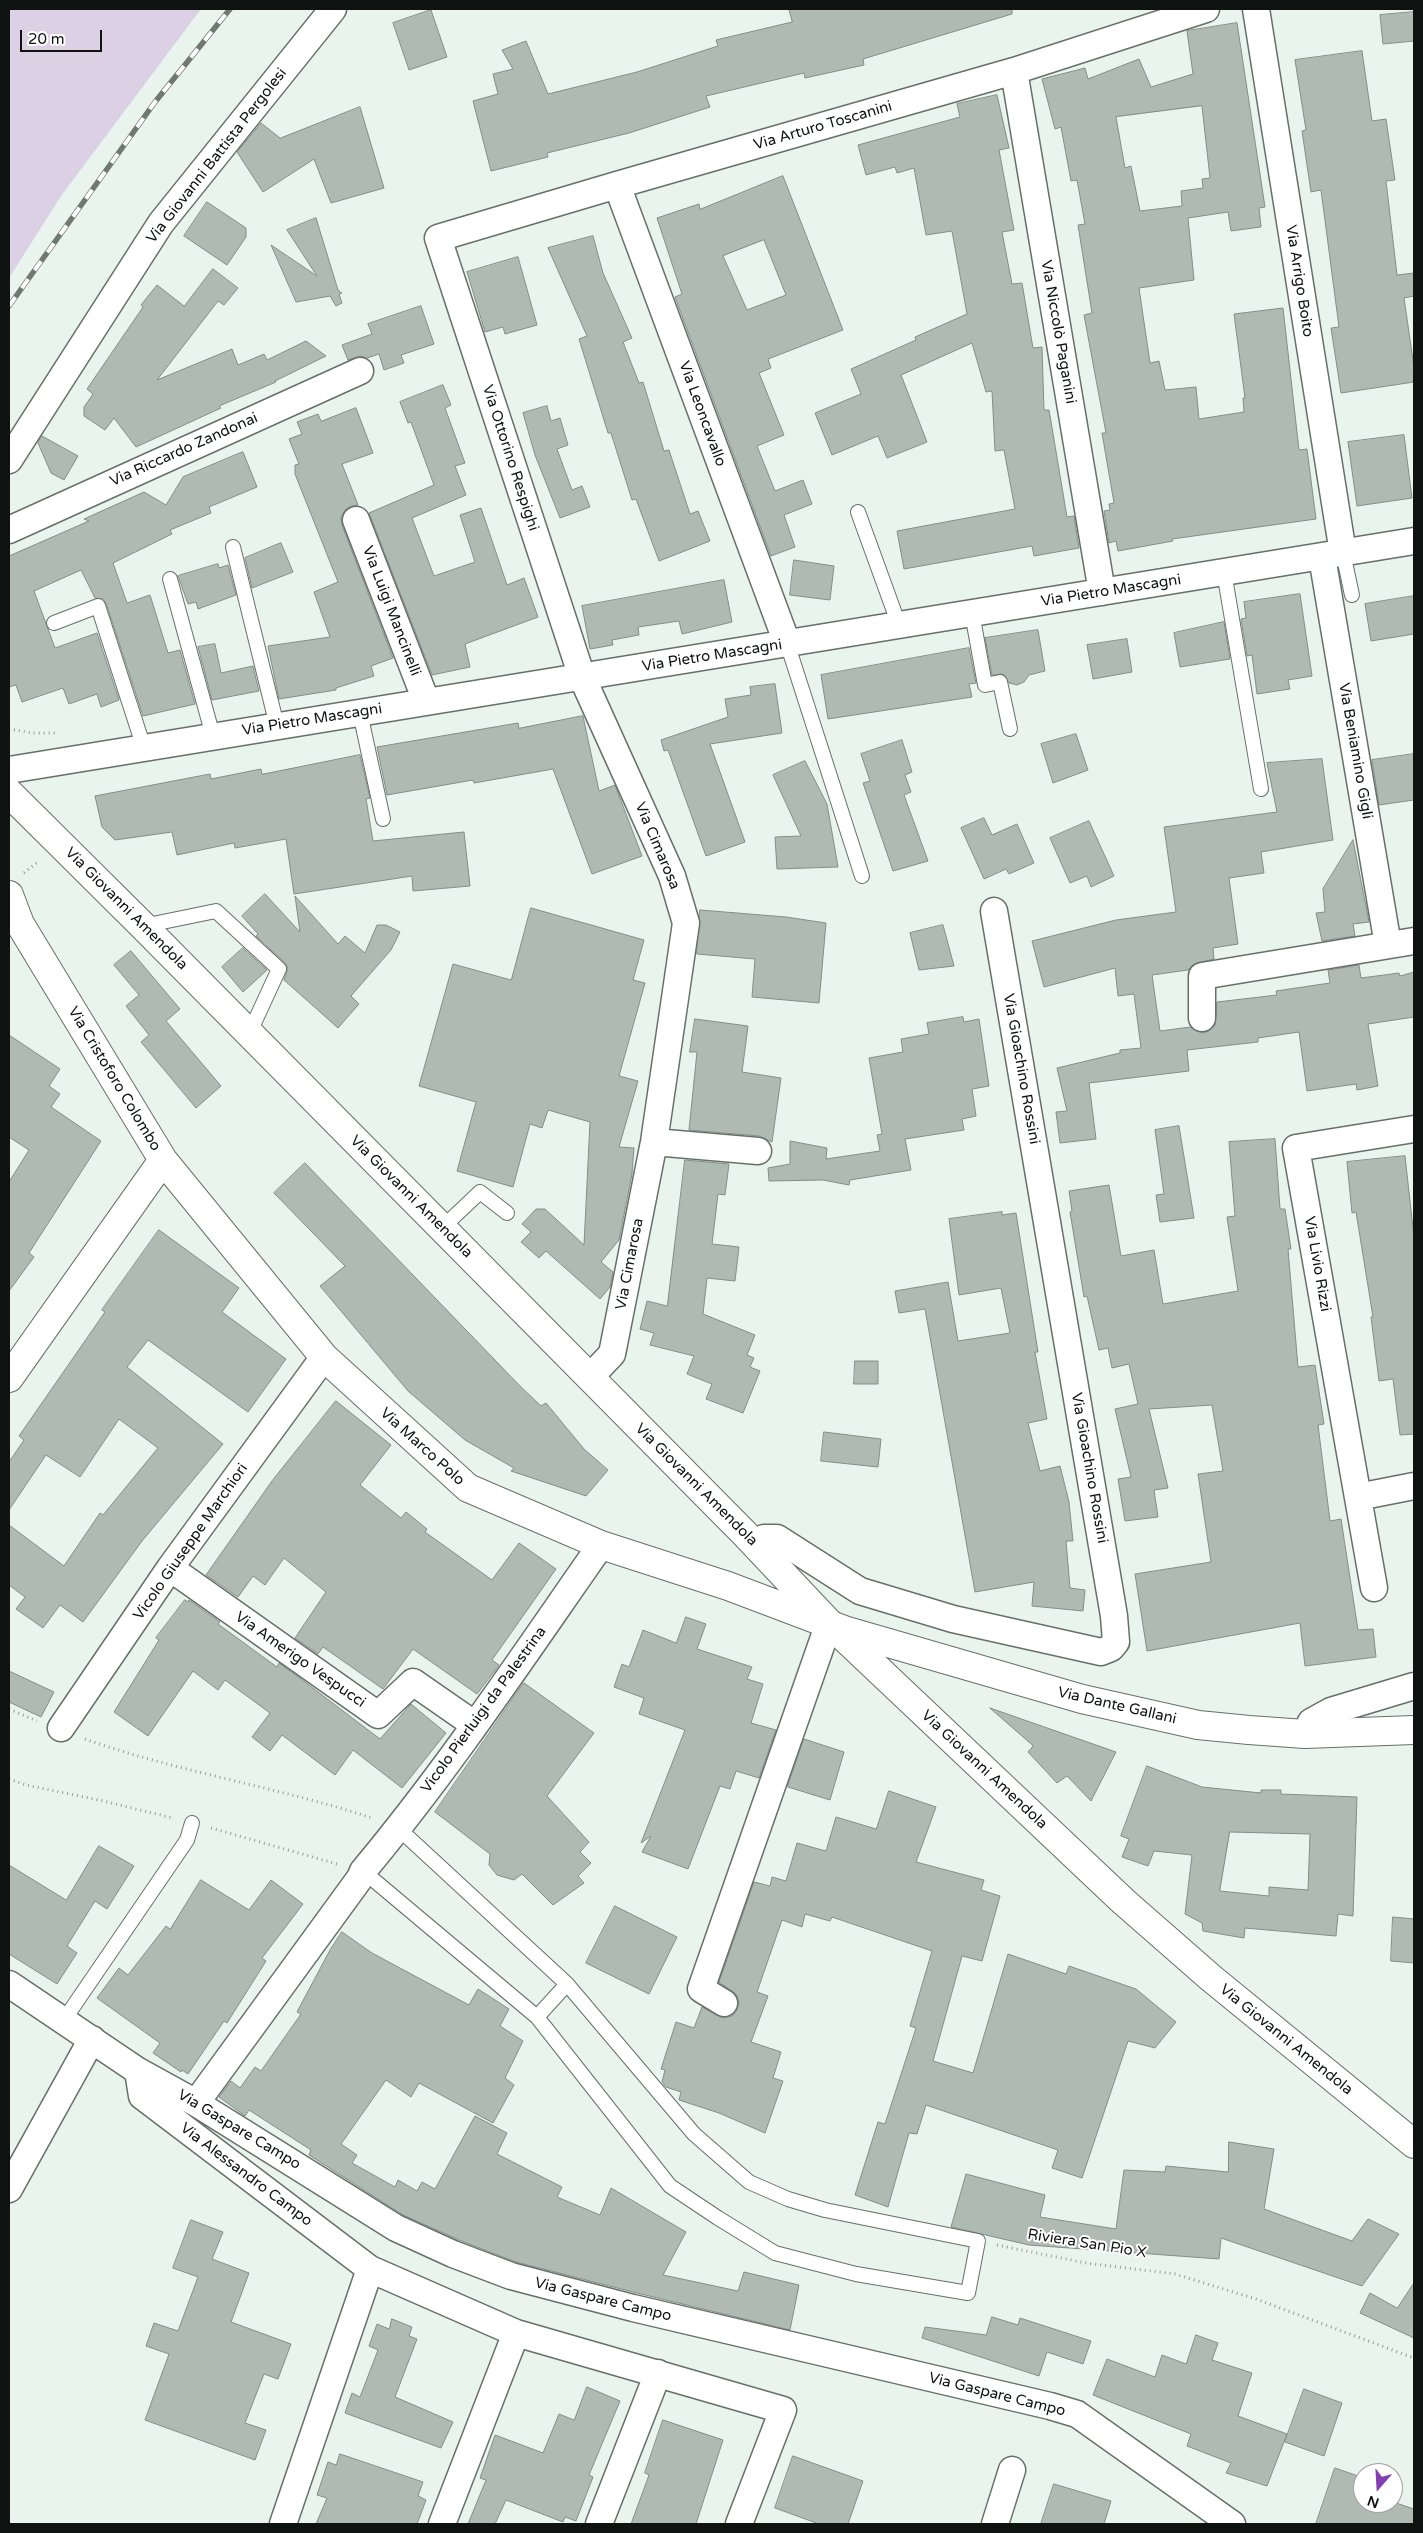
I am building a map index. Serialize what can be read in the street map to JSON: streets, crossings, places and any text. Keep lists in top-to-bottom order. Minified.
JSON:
{"streets":{"street":["Via Arturo Toscanini","Via Giovanni Battista Pergolesi","Via Arrigo Boito","Via Niccolò Paganini","Via Leoncavallo","Via Riccardo Zandonai","Via Ottorino Respighi","Via Pietro Mascagni","Via Luigi Mancinelli","Via Beniamino Gigli","Via Cimarosa","Via Giovanni Amendola","Via Gioachino Rossini","Via Cristoforo Colombo","Via Livio Rizzi","Via Marco Polo","Vicolo Giuseppe Marchiori","Via Amerigo Vespucci","Via Dante Gallani","Vicolo Pierluigi da Palestrina","Via Gaspare Campo","Via Alessandro Campo"],"path":["Riviera San Pio X"]},"crossings":[["Via Arturo Toscanini","Via Niccolò Paganini"],["Via Arturo Toscanini","Via Leoncavallo"],["Via Arturo Toscanini","Via Ottorino Respighi"],["Via Arrigo Boito","Via Pietro Mascagni"],["Via Arrigo Boito","Via Beniamino Gigli"],["Via Niccolò Paganini","Via Pietro Mascagni"],["Via Leoncavallo","Via Pietro Mascagni"],["Via Ottorino Respighi","Via Pietro Mascagni"],["Via Ottorino Respighi","Via Cimarosa"],["Via Pietro Mascagni","Via Luigi Mancinelli"],["Via Pietro Mascagni","Via Beniamino Gigli"],["Via Pietro Mascagni","Via Cimarosa"],["Via Cimarosa","Via Giovanni Amendola"],["Via Giovanni Amendola","Via Gioachino Rossini"],["Via Giovanni Amendola","Via Marco Polo"],["Via Giovanni Amendola","Via Dante Gallani"],["Via Cristoforo Colombo","Via Marco Polo"],["Via Marco Polo","Vicolo Giuseppe Marchiori"],["Via Marco Polo","Via Dante Gallani"],["Via Marco Polo","Vicolo Pierluigi da Palestrina"],["Vicolo Giuseppe Marchiori","Via Amerigo Vespucci"],["Via Amerigo Vespucci","Vicolo Pierluigi da Palestrina"],["Vicolo Pierluigi da Palestrina","Via Gaspare Campo"],["Via Gaspare Campo","Via Alessandro Campo"]],"scale_bar":"20 m","north":"bottom"}
